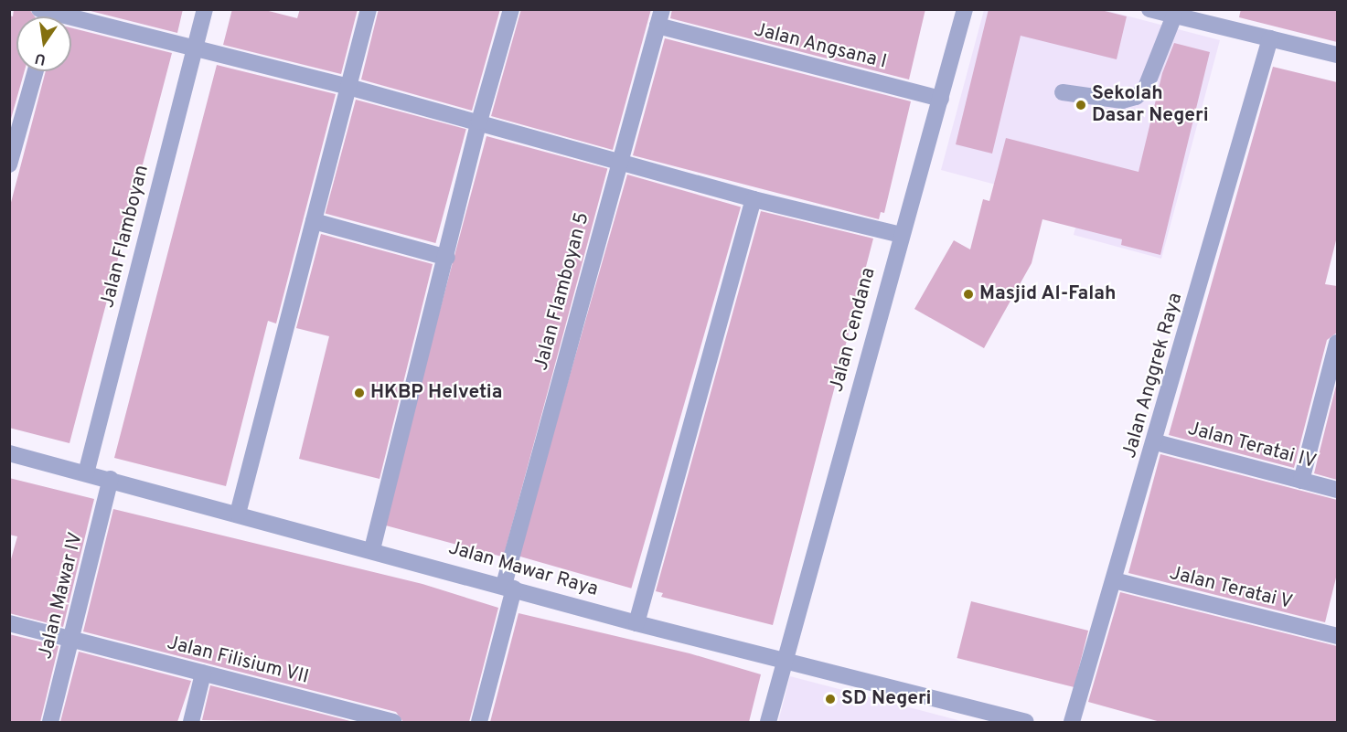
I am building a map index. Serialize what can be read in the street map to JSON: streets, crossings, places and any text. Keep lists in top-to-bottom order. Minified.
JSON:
{"streets":{"street":["Jalan Angsana I","Jalan Flamboyan","Jalan Flamboyan 5","Jalan Cendana","Jalan Anggrek Raya","Jalan Teratai IV","Jalan Mawar Raya","Jalan Teratai V","Jalan Mawar IV","Jalan Filisium VII"]},"crossings":[["Jalan Angsana I","Jalan Flamboyan 5"],["Jalan Angsana I","Jalan Cendana"],["Jalan Flamboyan","Jalan Mawar Raya"],["Jalan Flamboyan 5","Jalan Mawar Raya"],["Jalan Cendana","Jalan Mawar Raya"],["Jalan Anggrek Raya","Jalan Teratai IV"],["Jalan Anggrek Raya","Jalan Teratai V"],["Jalan Mawar Raya","Jalan Mawar IV"],["Jalan Mawar IV","Jalan Filisium VII"]],"places":["Sekolah Dasar Negeri","Masjid Al-Falah","HKBP Helvetia","SD Negeri"],"north":"bottom"}
